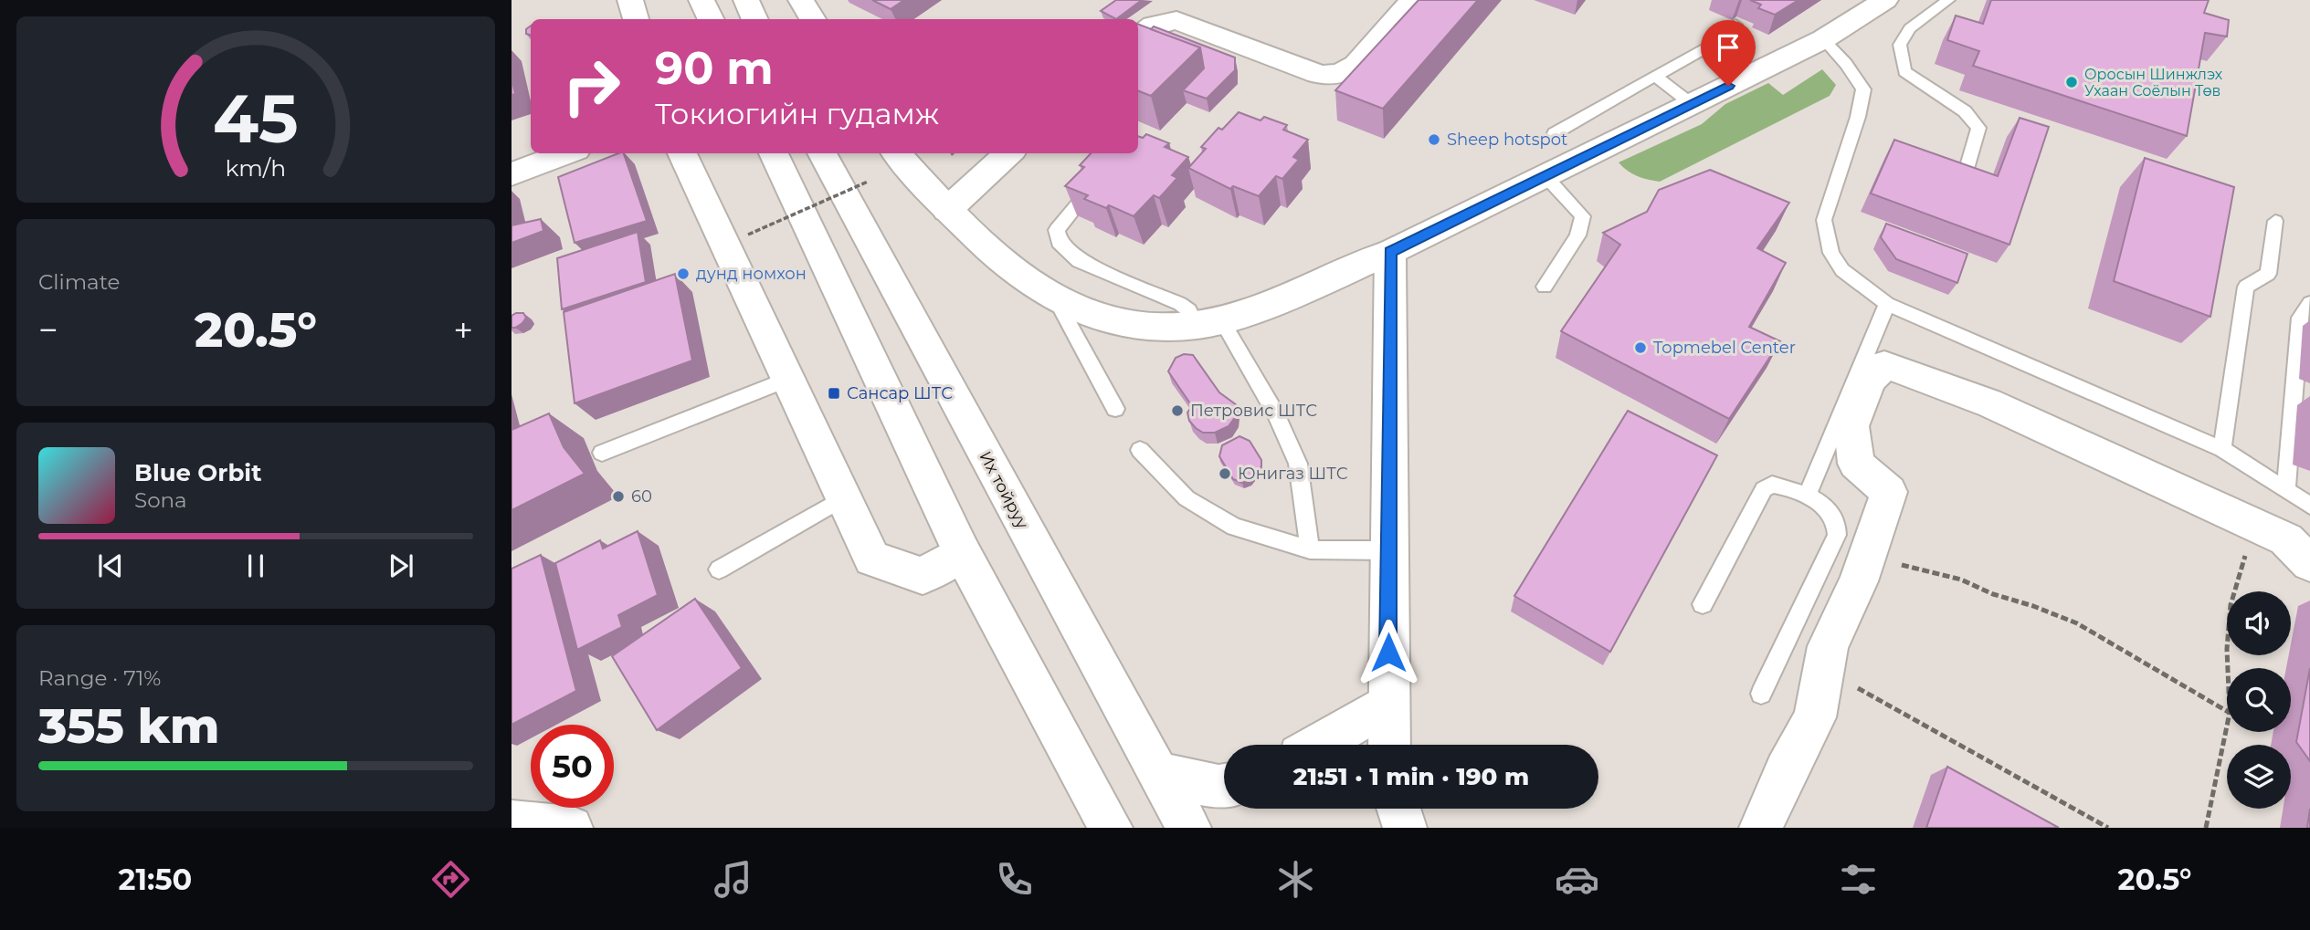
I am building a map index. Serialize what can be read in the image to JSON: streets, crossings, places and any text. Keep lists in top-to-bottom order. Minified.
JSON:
{"streets":{"main road":["Их тойруу"]},"places":{"other":["Оросын Шинжлэх Ухаан Соёлын Төв","Sheep hotspot","дунд номхон","Topmebel Center","Петровис ШТС","Юнигаз ШТС","60"],"transit":["Сансар ШТС"]},"page":{"turn":["90 m","Токиогийн гудамж"],"tile":["Climate",["Range · 71%","355 km"]],"heat":["−","20.5°","+"],"song":["Blue Orbit","Sona"],"limit":"50","trip":"21:51 · 1 min · 190 m","tabs":["21:50","20.5°"],"gauge":["45","km/h"]}}
